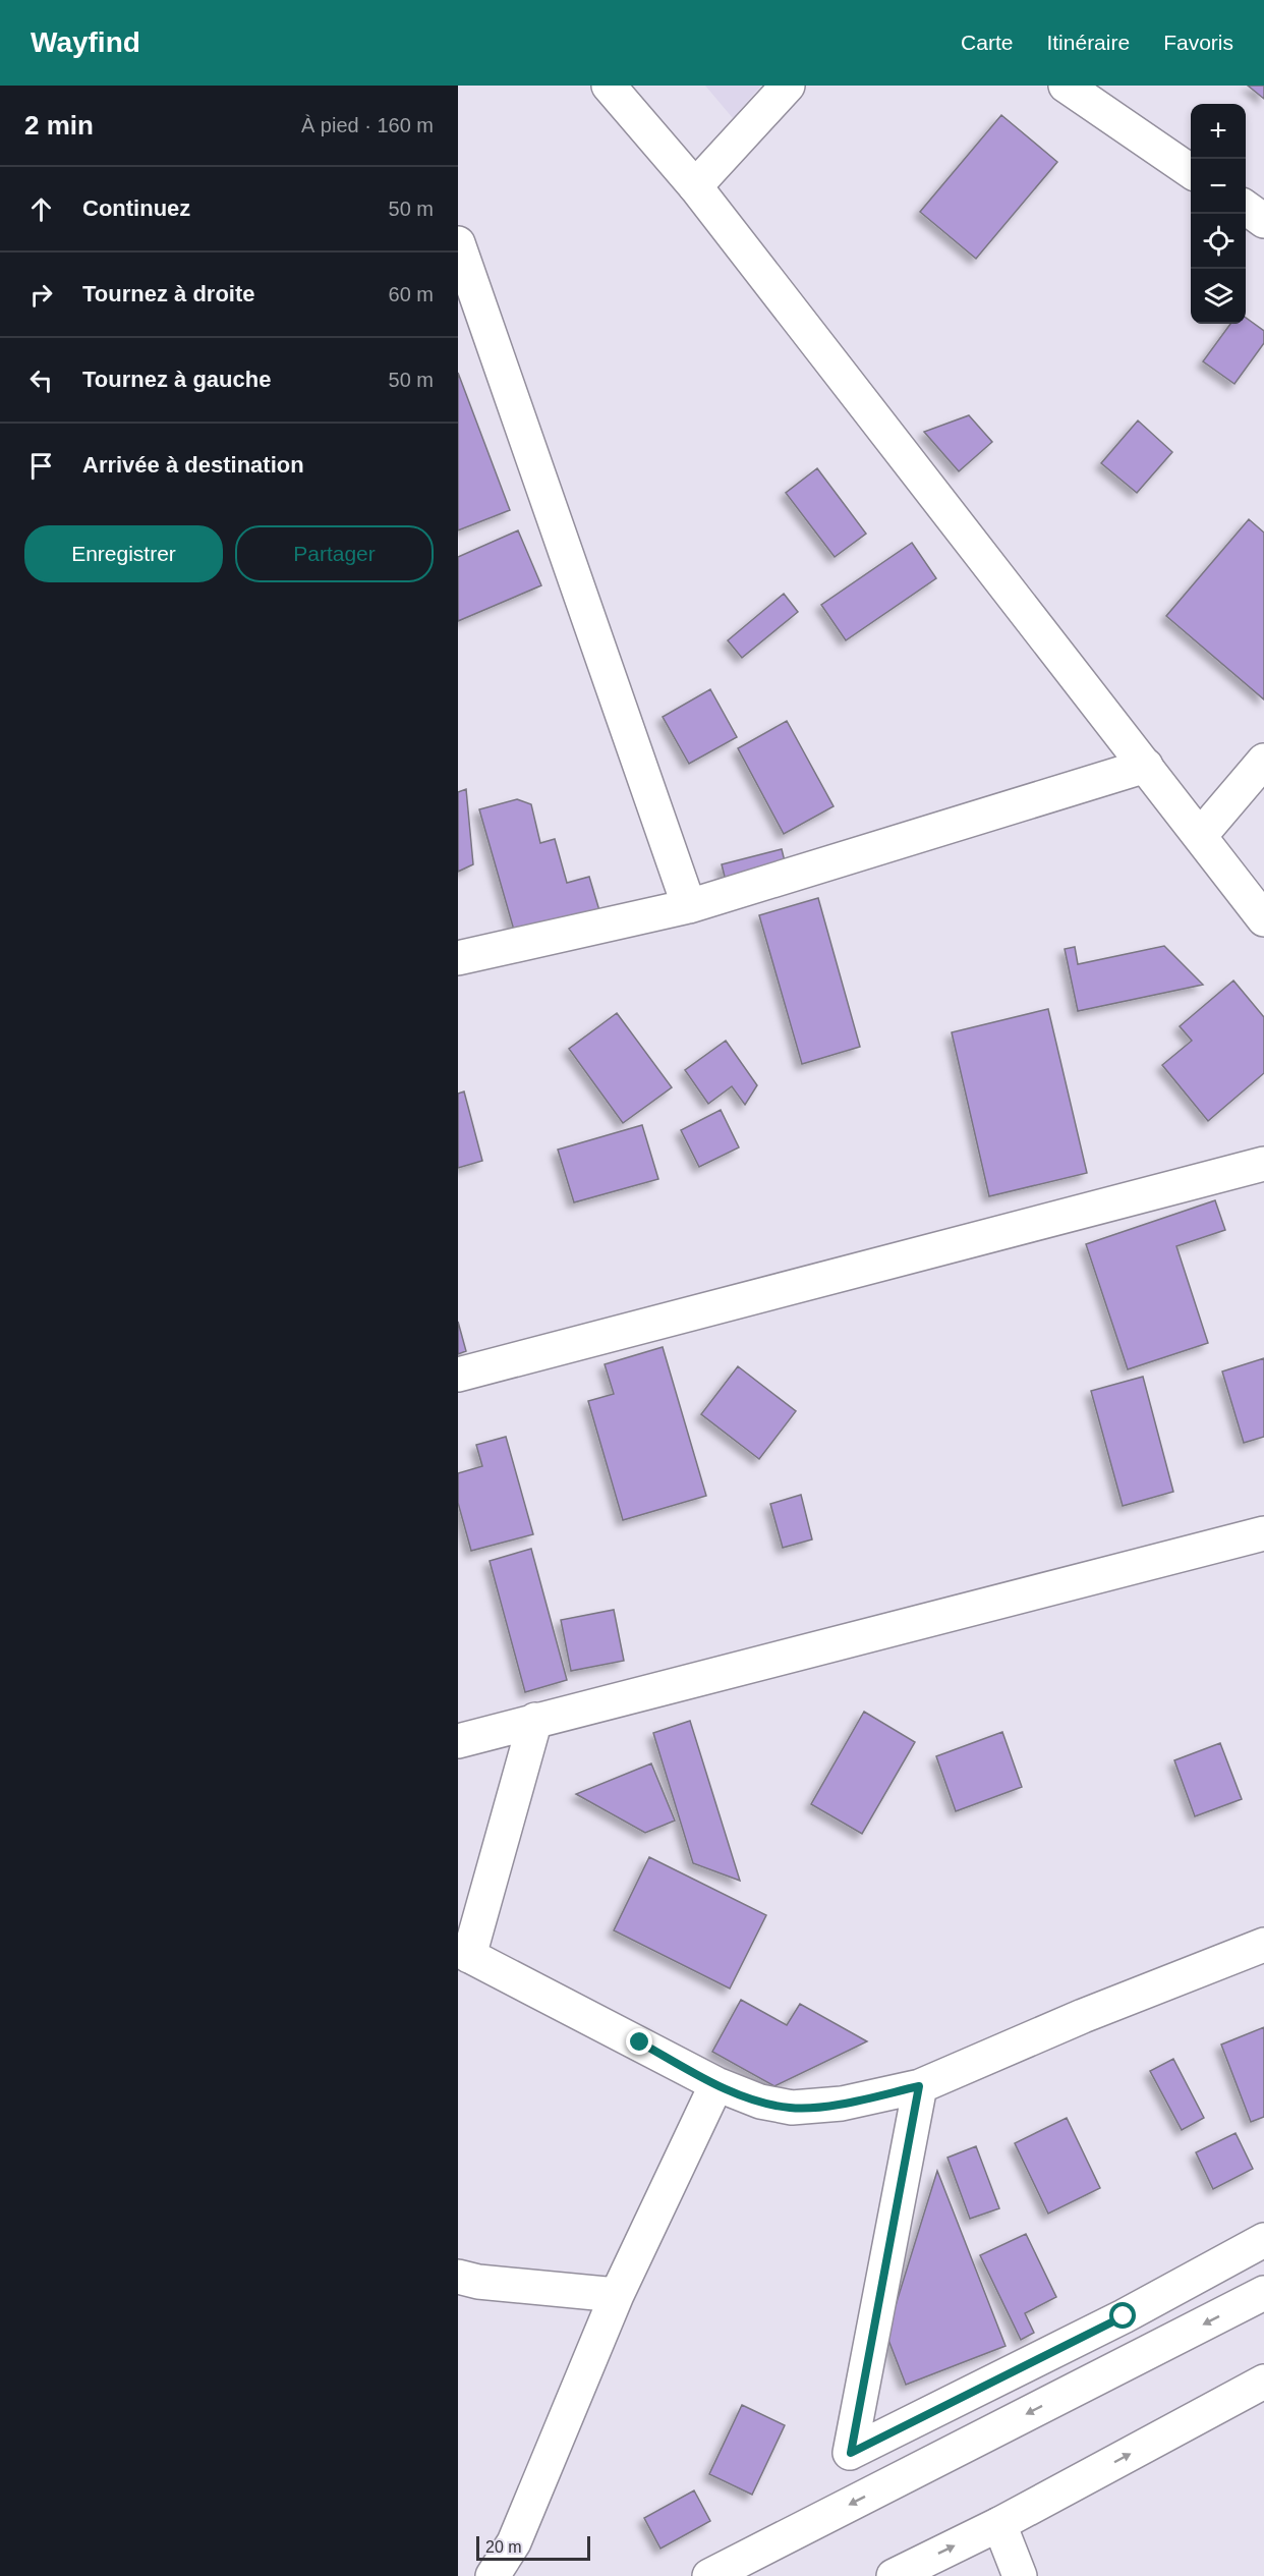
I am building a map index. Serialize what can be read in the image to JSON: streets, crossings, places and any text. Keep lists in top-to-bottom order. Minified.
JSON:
{"scale_bar":"20 m","page":{"header":"Wayfind","nav":["Carte","Itinéraire","Favoris"],"heading":["2 min","À pied · 160 m"],"map_buttons":["+","−"],"list":[["Continuez","50 m"],["Tournez à droite","60 m"],["Tournez à gauche","50 m"],"Arrivée à destination"],"buttons":["Enregistrer","Partager"],"scale":"20 m"}}
